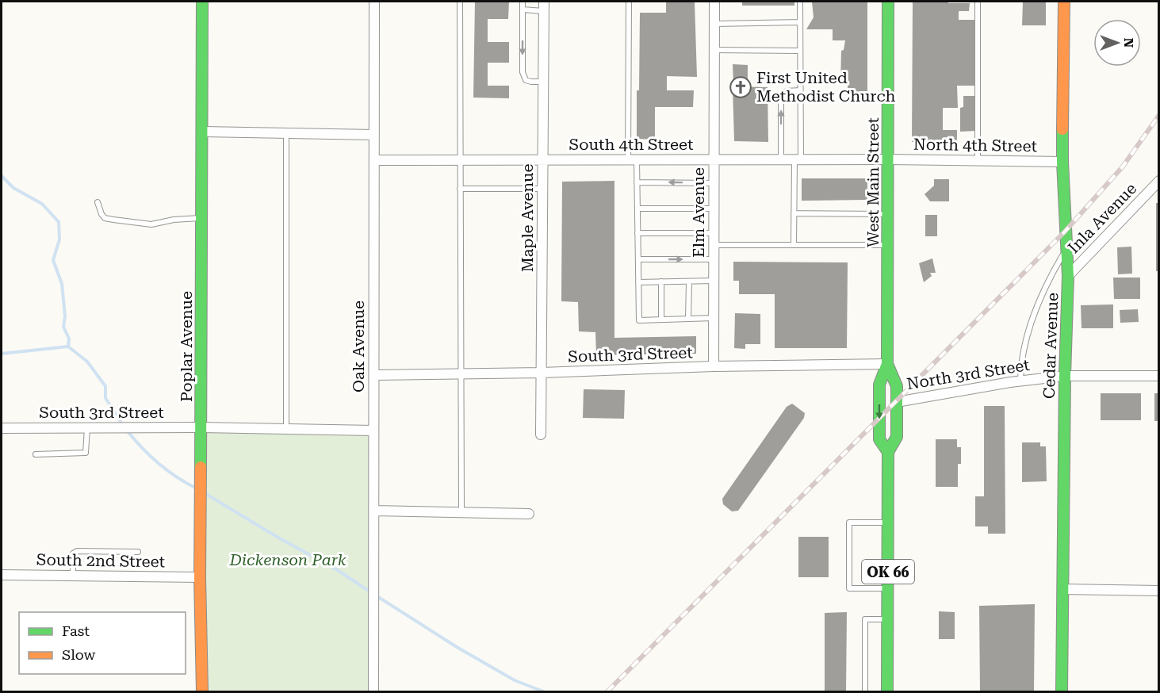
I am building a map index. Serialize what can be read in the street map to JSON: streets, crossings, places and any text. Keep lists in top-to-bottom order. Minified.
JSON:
{"streets":{"street":["South 4th Street","North 4th Street","West Main Street","Elm Avenue","Maple Avenue","Inla Avenue","Cedar Avenue","Poplar Avenue","Oak Avenue","South 3rd Street","North 3rd Street","South 2nd Street","OK 66"]},"crossings":[["South 4th Street","North 4th Street"],["South 4th Street","West Main Street"],["South 4th Street","Elm Avenue"],["South 4th Street","Maple Avenue"],["South 4th Street","Oak Avenue"],["North 4th Street","West Main Street"],["North 4th Street","Cedar Avenue"],["West Main Street","South 3rd Street"],["West Main Street","North 3rd Street"],["Elm Avenue","South 3rd Street"],["Maple Avenue","South 3rd Street"],["Inla Avenue","Cedar Avenue"],["Cedar Avenue","North 3rd Street"],["Poplar Avenue","South 3rd Street"],["Poplar Avenue","South 2nd Street"],["Oak Avenue","South 3rd Street"]],"parks":["Dickenson Park"],"places":{"church":["First United Methodist Church"]},"legend":["Fast","Slow"],"north":"right"}
